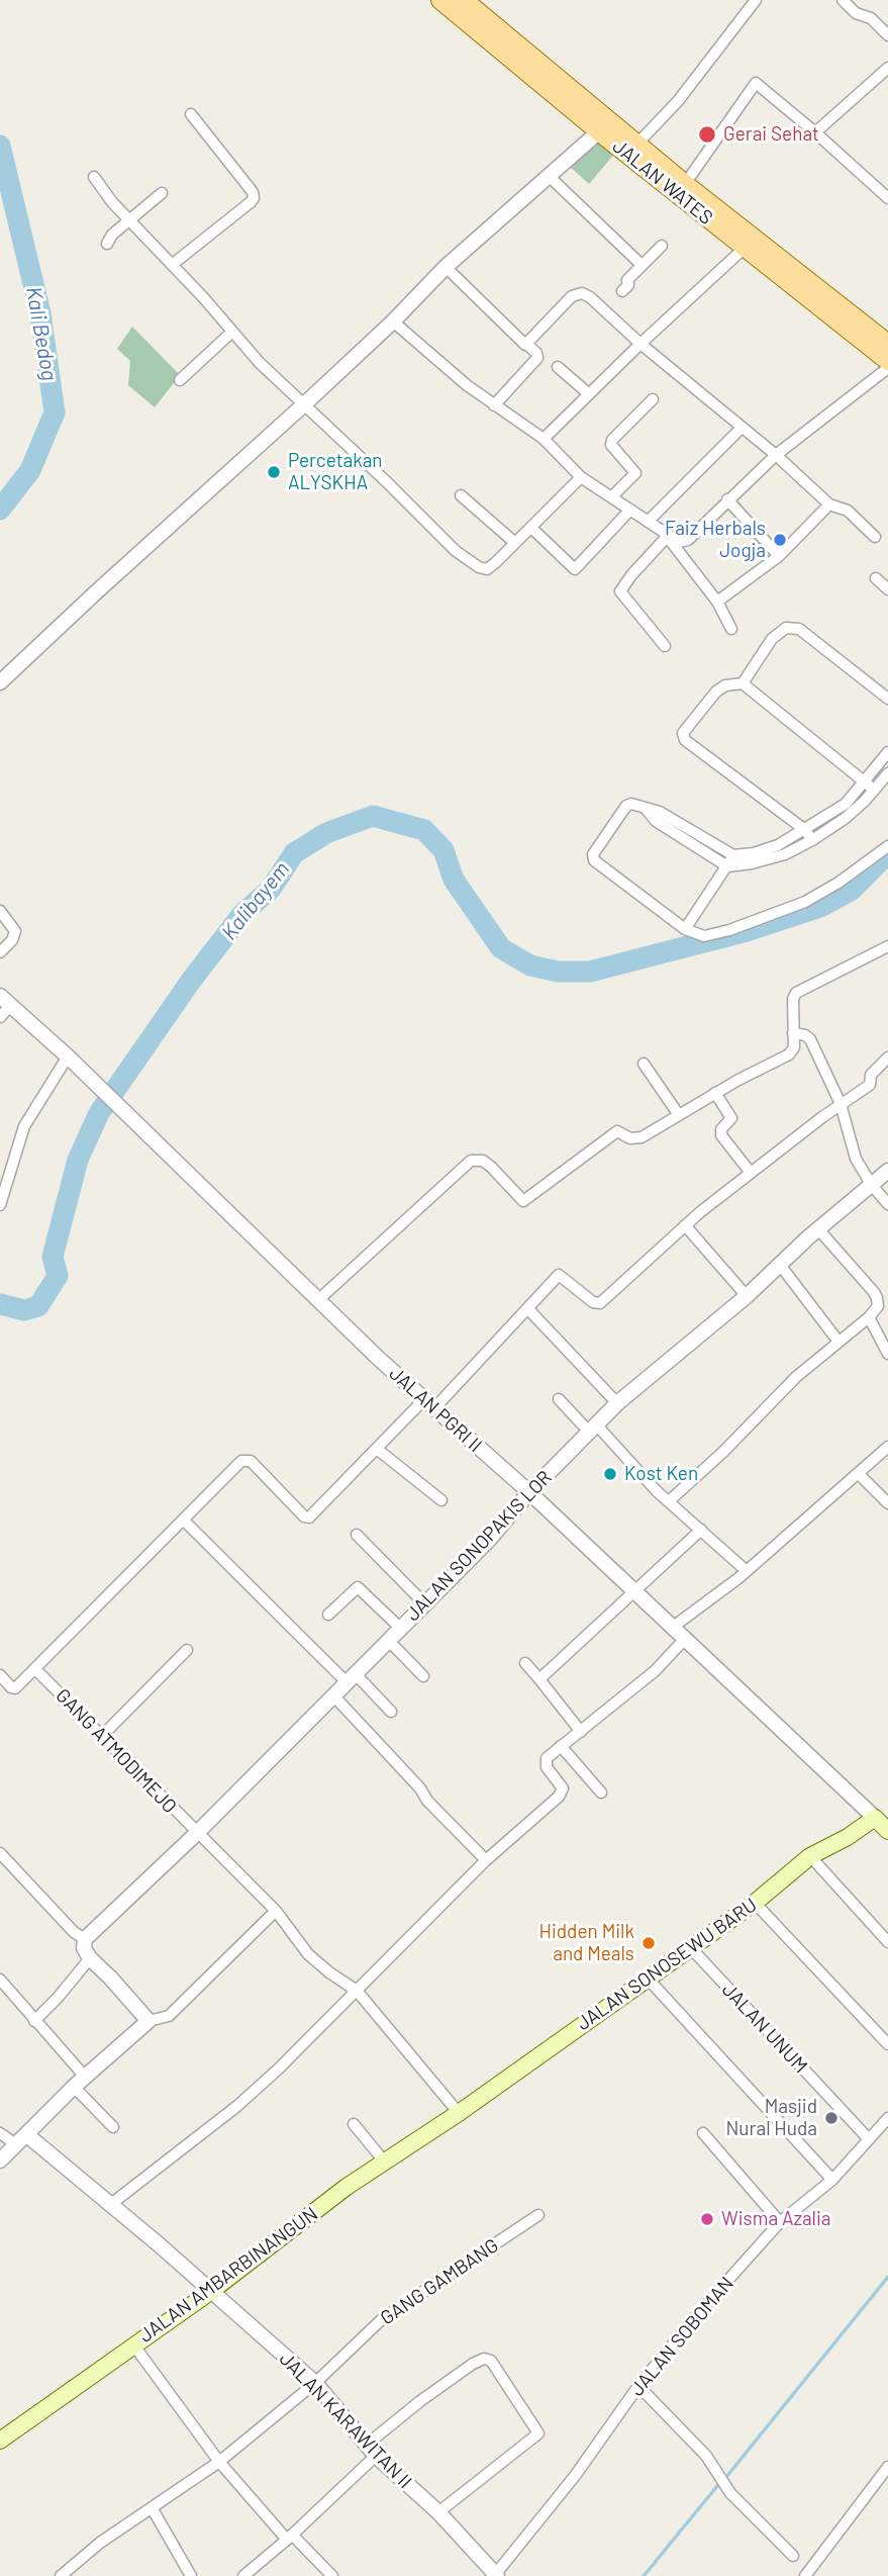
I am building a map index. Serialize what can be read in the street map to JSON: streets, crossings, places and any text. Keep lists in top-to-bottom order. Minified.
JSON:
{"streets":{"main road":["JALAN WATES","JALAN SONOSEWU BARU","JALAN AMBARBINANGUN"],"street":["JALAN PGRI II","JALAN SONOPAKIS LOR","GANG ATMODIMEJO","JALAN UNUM","GANG GAMBANG","JALAN SOBOMAN","JALAN KARAWITAN II"]},"crossings":[["JALAN PGRI II","JALAN SONOPAKIS LOR"],["JALAN PGRI II","JALAN SONOSEWU BARU"],["JALAN SONOPAKIS LOR","GANG ATMODIMEJO"],["GANG ATMODIMEJO","JALAN SONOSEWU BARU"],["GANG ATMODIMEJO","JALAN AMBARBINANGUN"],["JALAN SONOSEWU BARU","JALAN UNUM"],["JALAN SONOSEWU BARU","JALAN AMBARBINANGUN"],["JALAN UNUM","JALAN SOBOMAN"],["JALAN AMBARBINANGUN","JALAN KARAWITAN II"],["GANG GAMBANG","JALAN KARAWITAN II"],["JALAN SOBOMAN","JALAN KARAWITAN II"]],"water":["Kali Bedog","Kalibayem"],"places":["Gerai Sehat","Percetakan ALYSKHA","Faiz Herbals Jogja","Kost Ken","Hidden Milk and Meals","Masjid Nural Huda","Wisma Azalia"]}
